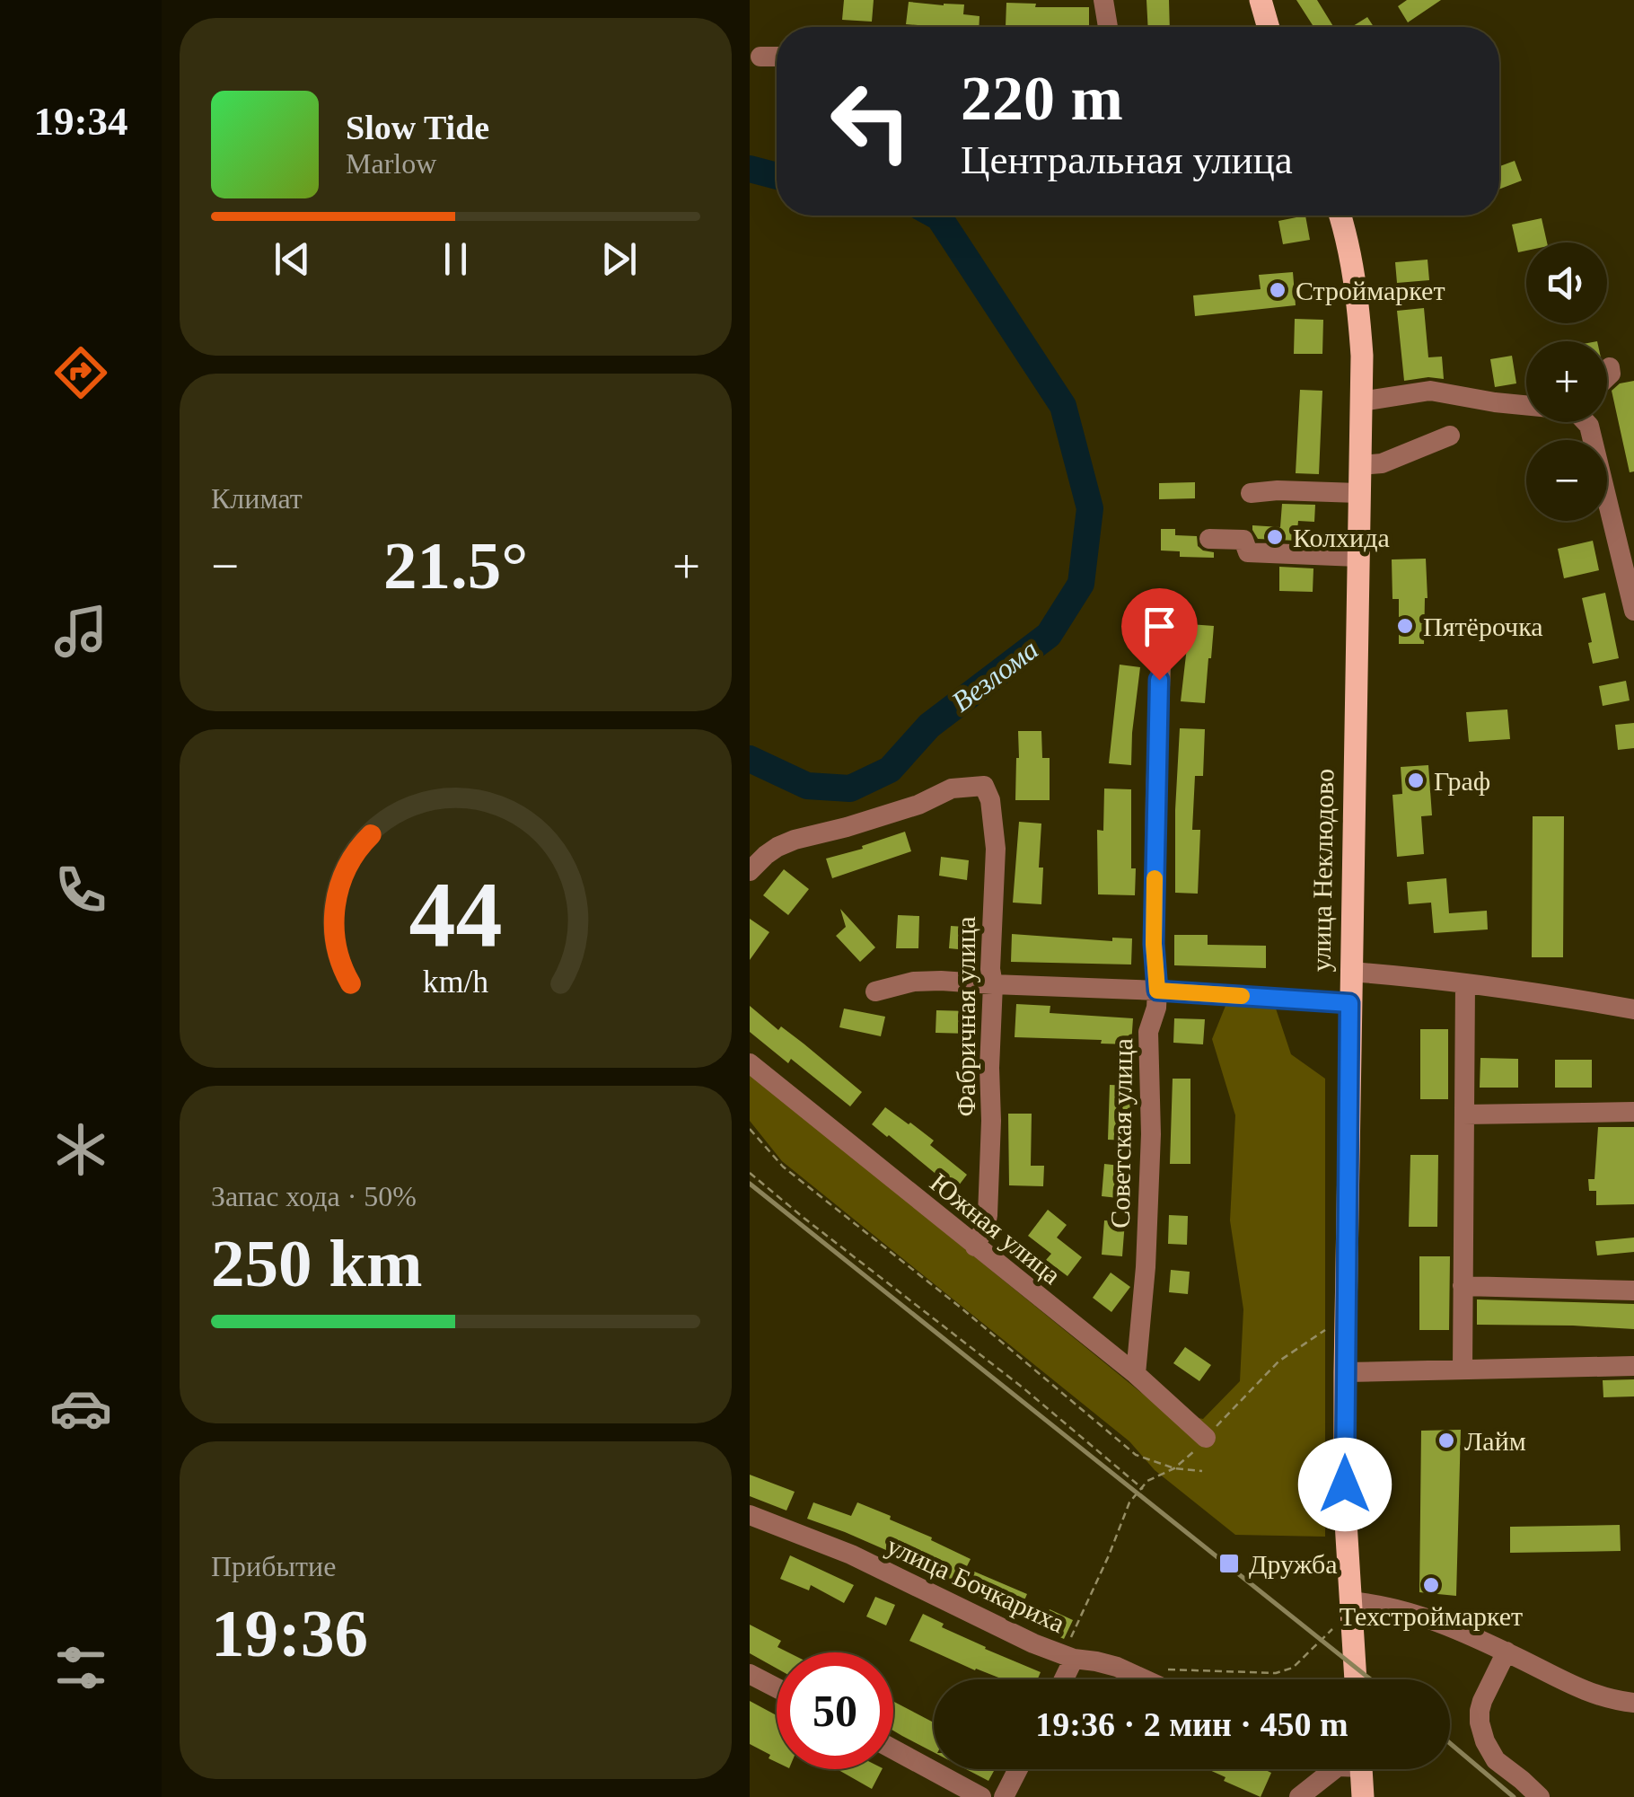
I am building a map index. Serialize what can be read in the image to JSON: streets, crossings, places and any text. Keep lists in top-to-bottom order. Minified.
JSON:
{"streets":{"main road":["улица Неклюдово"],"street":["Фабричная улица","Советская улица","Южная улица","улица Бочкариха"]},"crossings":[["Фабричная улица","Южная улица"],["Советская улица","Южная улица"]],"water":["Везлома"],"places":{"other":["Строймаркет","Колхида","Пятёрочка","Граф","Лайм","Техстроймаркет"],"transit":["Дружба"]},"page":{"tabs":"19:34","turn":["220 m","Центральная улица"],"song":["Slow Tide","Marlow"],"map_buttons":["+","−"],"tile":["Климат",["Запас хода · 50%","250 km"],["Прибытие","19:36"]],"heat":["−","21.5°","+"],"limit":"50","trip":"19:36 · 2 мин · 450 m","gauge":["44","km/h"]}}
